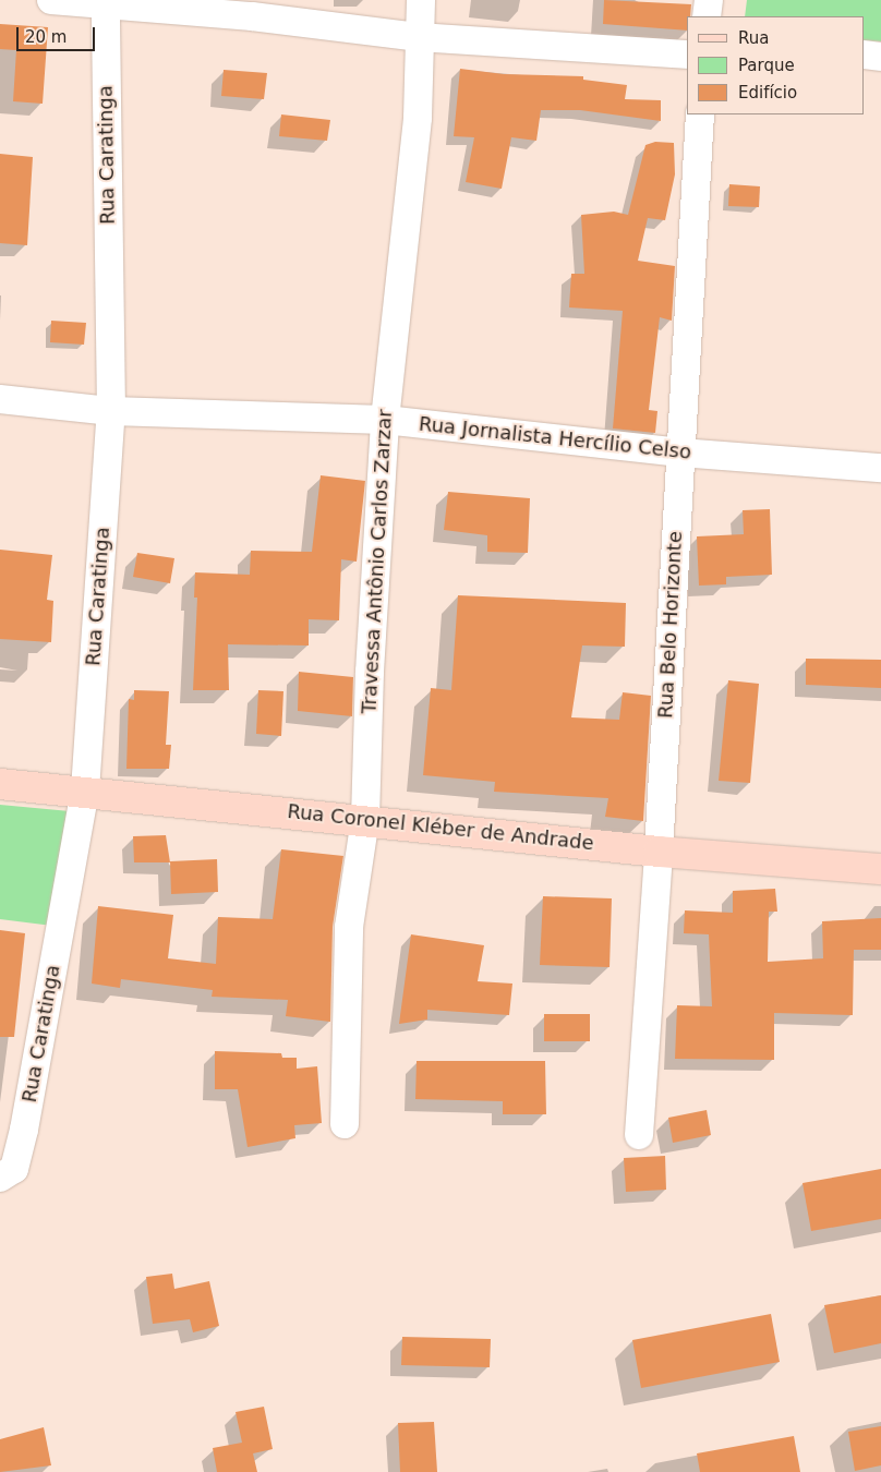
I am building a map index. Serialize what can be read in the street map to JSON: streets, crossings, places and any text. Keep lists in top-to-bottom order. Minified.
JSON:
{"streets":{"main road":["Rua Coronel Kléber de Andrade"],"street":["Rua Caratinga","Rua Jornalista Hercílio Celso","Travessa Antônio Carlos Zarzar","Rua Belo Horizonte"]},"crossings":[["Rua Caratinga","Rua Jornalista Hercílio Celso"],["Rua Caratinga","Rua Coronel Kléber de Andrade"],["Rua Jornalista Hercílio Celso","Travessa Antônio Carlos Zarzar"],["Rua Jornalista Hercílio Celso","Rua Belo Horizonte"],["Travessa Antônio Carlos Zarzar","Rua Coronel Kléber de Andrade"],["Rua Belo Horizonte","Rua Coronel Kléber de Andrade"]],"legend":["Rua","Parque","Edifício"],"scale_bar":"20 m"}
